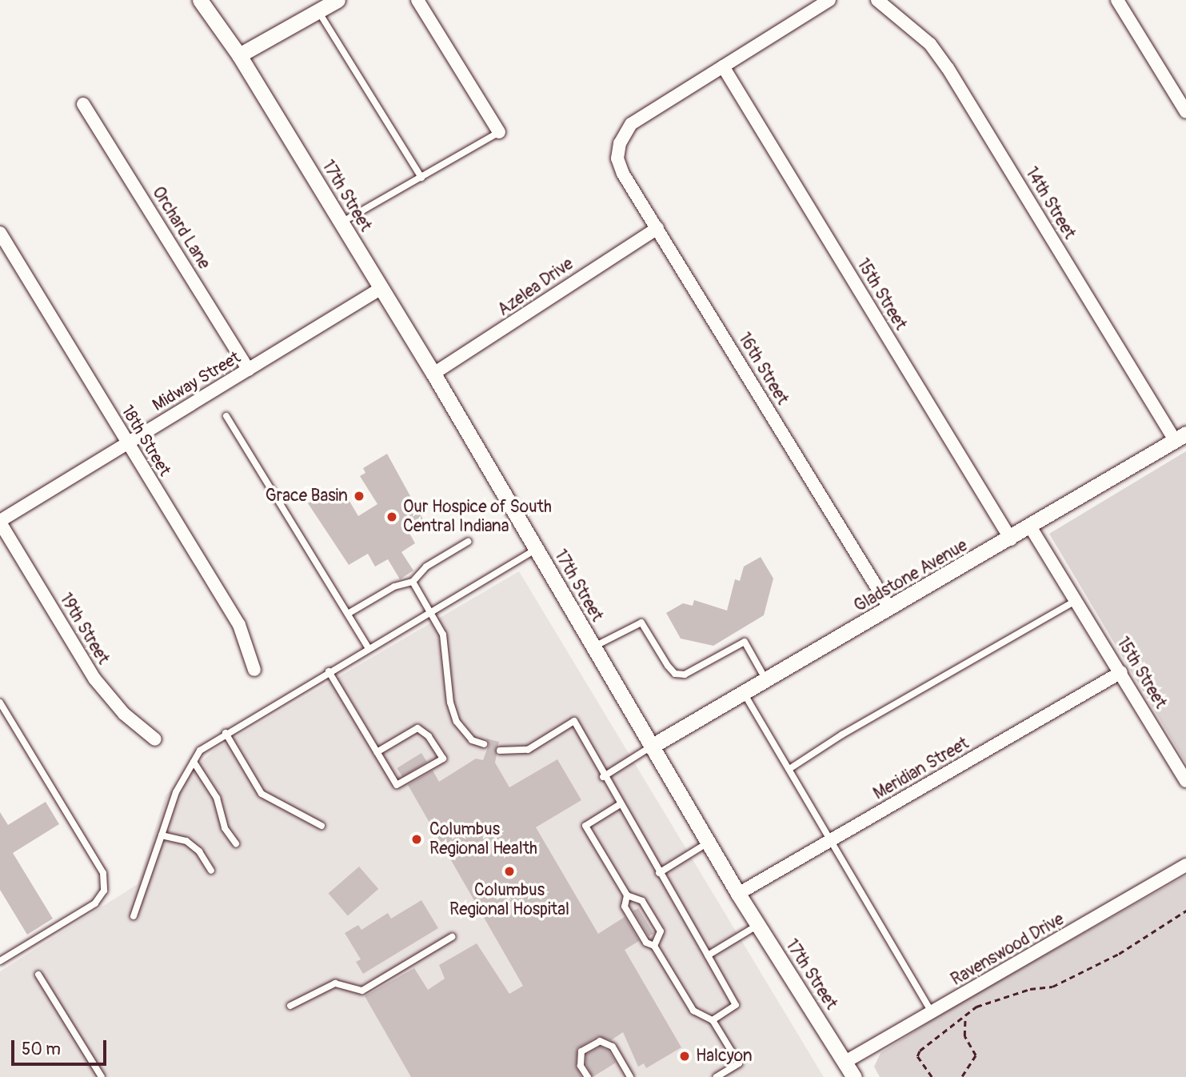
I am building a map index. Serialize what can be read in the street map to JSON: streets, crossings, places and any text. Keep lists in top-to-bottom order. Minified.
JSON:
{"streets":{"street":["17th Street","14th Street","Orchard Lane","Azelea Drive","15th Street","16th Street","Midway Street","18th Street","Gladstone Avenue","19th Street","Meridian Street","Ravenswood Drive"]},"crossings":[["17th Street","Azelea Drive"],["17th Street","Midway Street"],["17th Street","Gladstone Avenue"],["17th Street","Meridian Street"],["17th Street","Ravenswood Drive"],["14th Street","Gladstone Avenue"],["Orchard Lane","Midway Street"],["Azelea Drive","16th Street"],["15th Street","16th Street"],["15th Street","Gladstone Avenue"],["15th Street","Meridian Street"],["16th Street","Gladstone Avenue"],["Midway Street","18th Street"],["Midway Street","19th Street"]],"places":["Grace Basin","Our Hospice of South Central Indiana","Columbus Regional Health","Columbus Regional Hospital","Halcyon"],"scale_bar":"50 m"}
